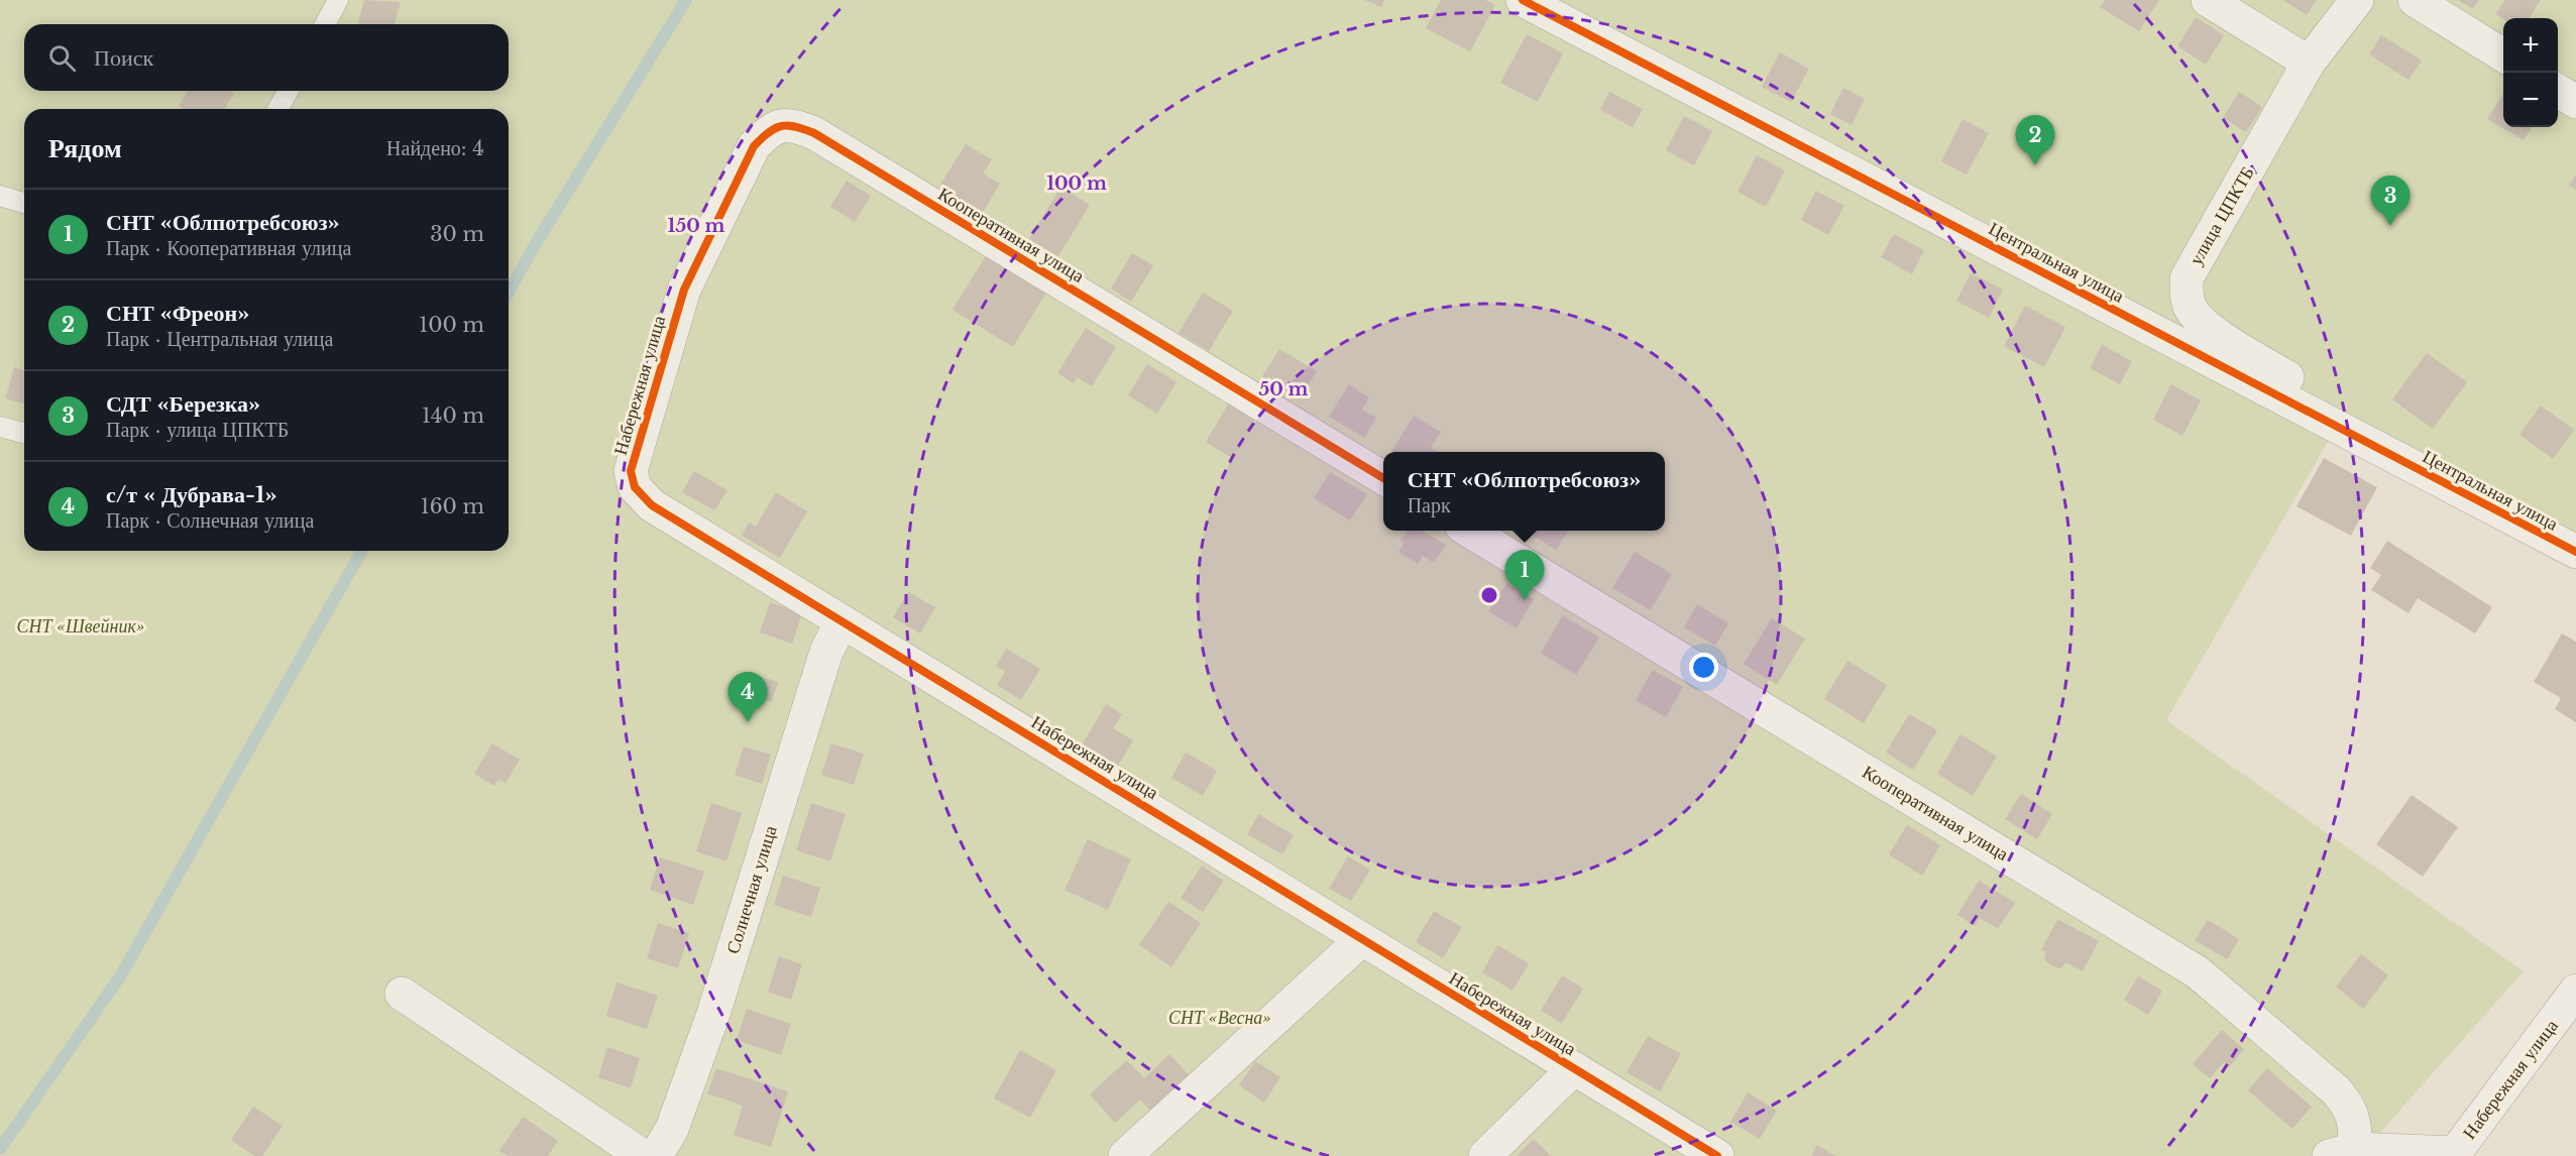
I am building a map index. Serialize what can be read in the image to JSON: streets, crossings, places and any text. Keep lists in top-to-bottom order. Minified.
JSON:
{"streets":{"street":["улица ЦПКТБ","Кооперативная улица","Центральная улица","Набережная улица","Солнечная улица"]},"crossings":[["улица ЦПКТБ","Центральная улица"],["Кооперативная улица","Набережная улица"],["Набережная улица","Солнечная улица"]],"parks":["СНТ «Швейник»","СНТ «Весна»"],"page":{"map_buttons":["+","−"],"search":"Поиск","heading":["Рядом","Найдено: 4"],"pins":["2","3","1","4"],"list":[{"mark":"1","name":"СНТ «Облпотребсоюз»","note":"Парк · Кооперативная улица","value":"30 m"},{"mark":"2","name":"СНТ «Фреон»","note":"Парк · Центральная улица","value":"100 m"},{"mark":"3","name":"СДТ «Березка»","note":"Парк · улица ЦПКТБ","value":"140 m"},{"mark":"4","name":"с/т « Дубрава-1»","note":"Парк · Солнечная улица","value":"160 m"}],"popup":["СНТ «Облпотребсоюз»","Парк"]},"rings":["100 m","150 m","50 m"]}
